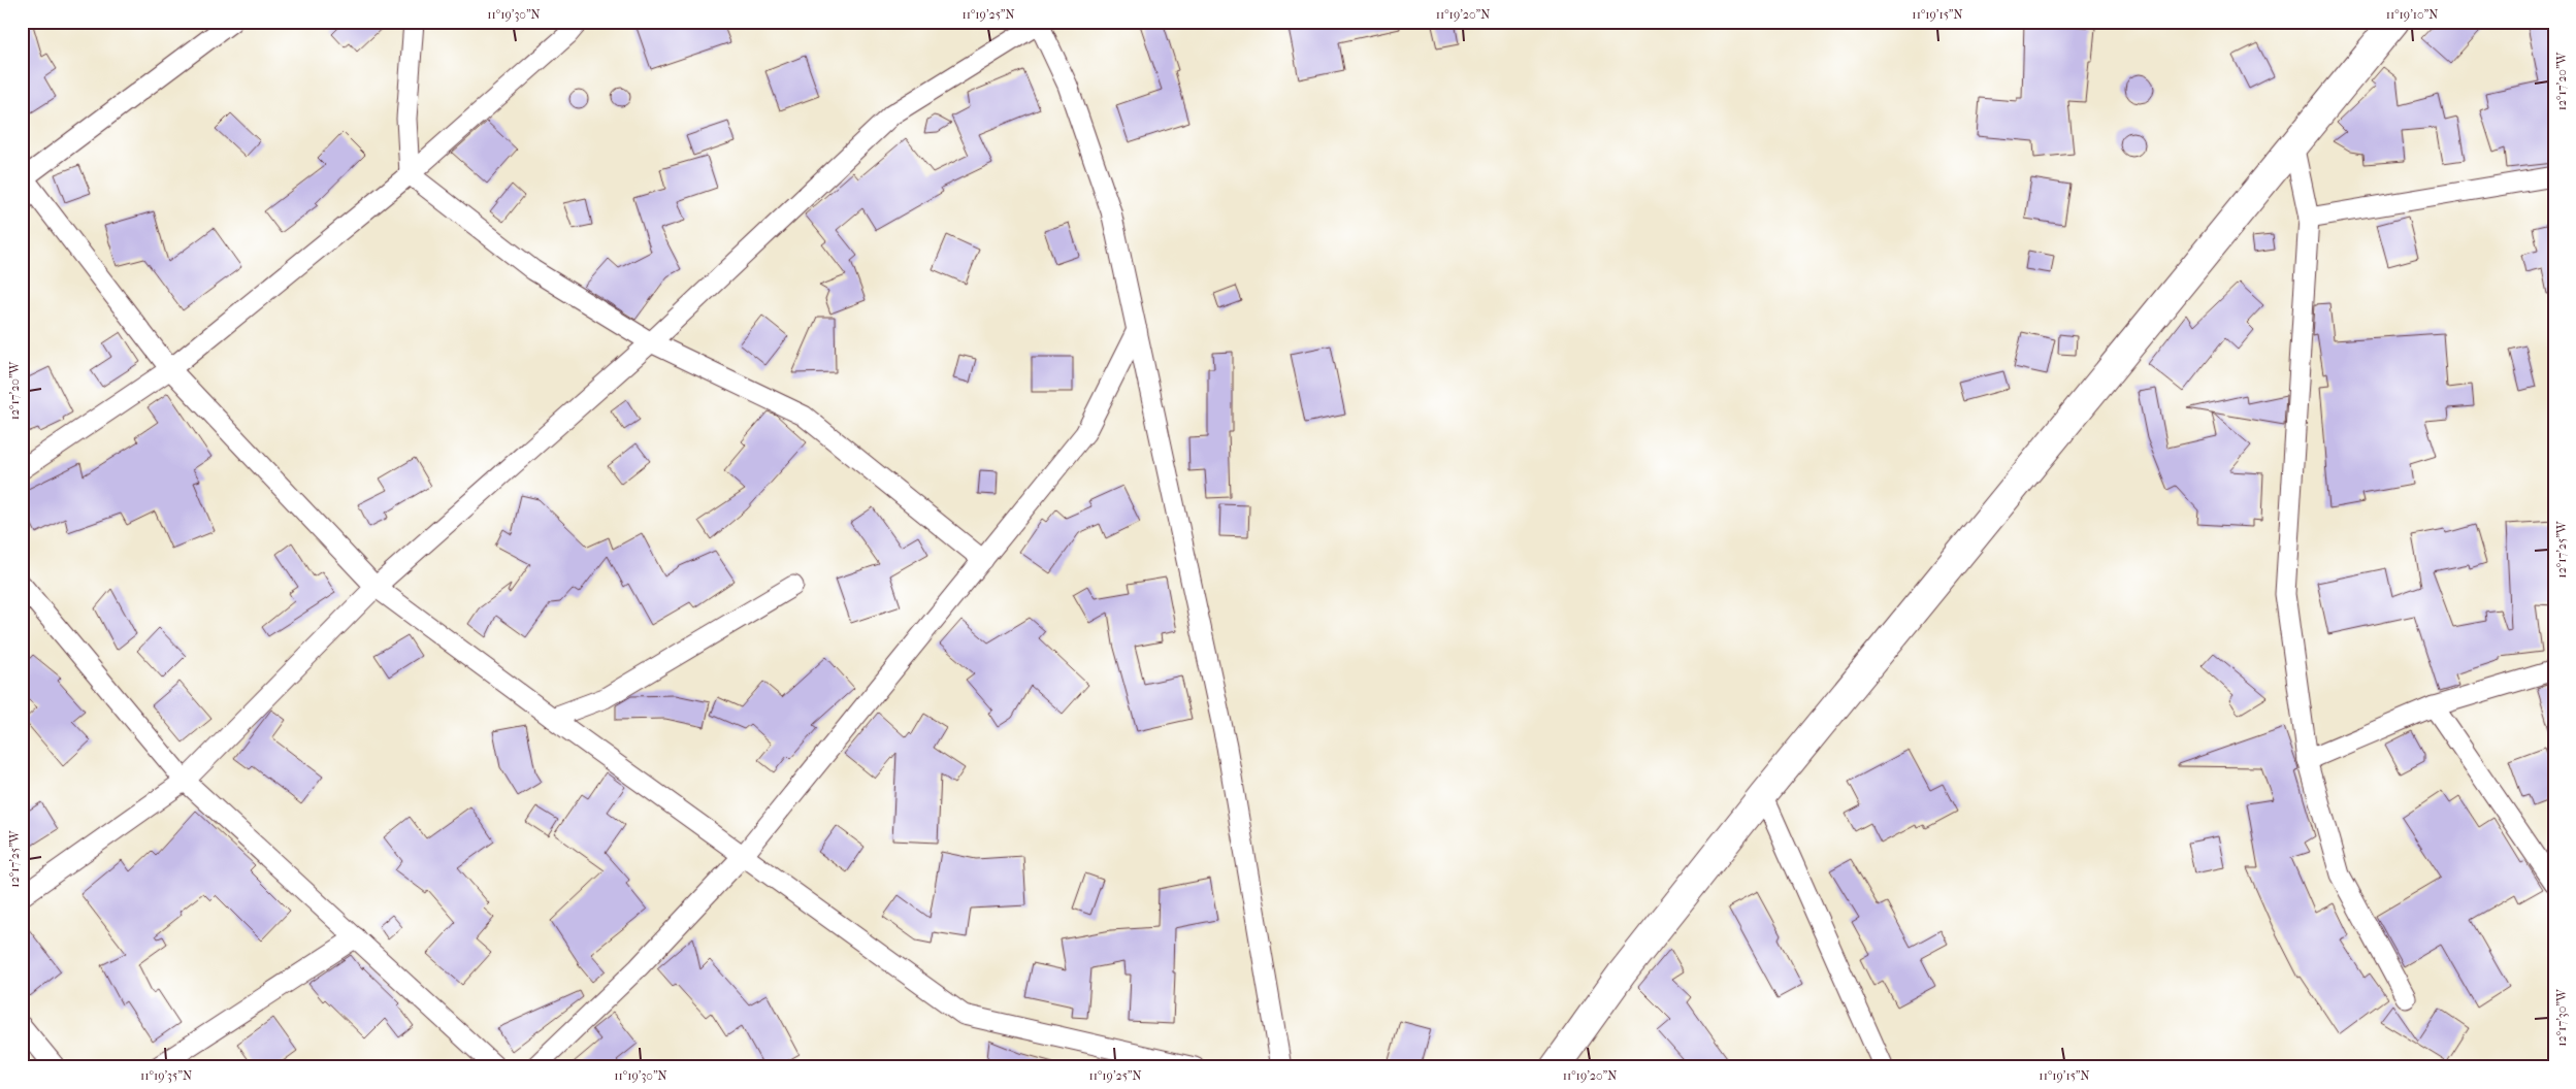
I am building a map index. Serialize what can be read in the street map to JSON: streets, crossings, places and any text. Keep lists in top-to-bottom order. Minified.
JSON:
{"coordinates":["11°19'30\"N","11°19'25\"N","11°19'20\"N","11°19'15\"N","11°19'10\"N","12°17'20\"W","12°17'25\"W","12°17'30\"W","11°19'35\"N"]}
